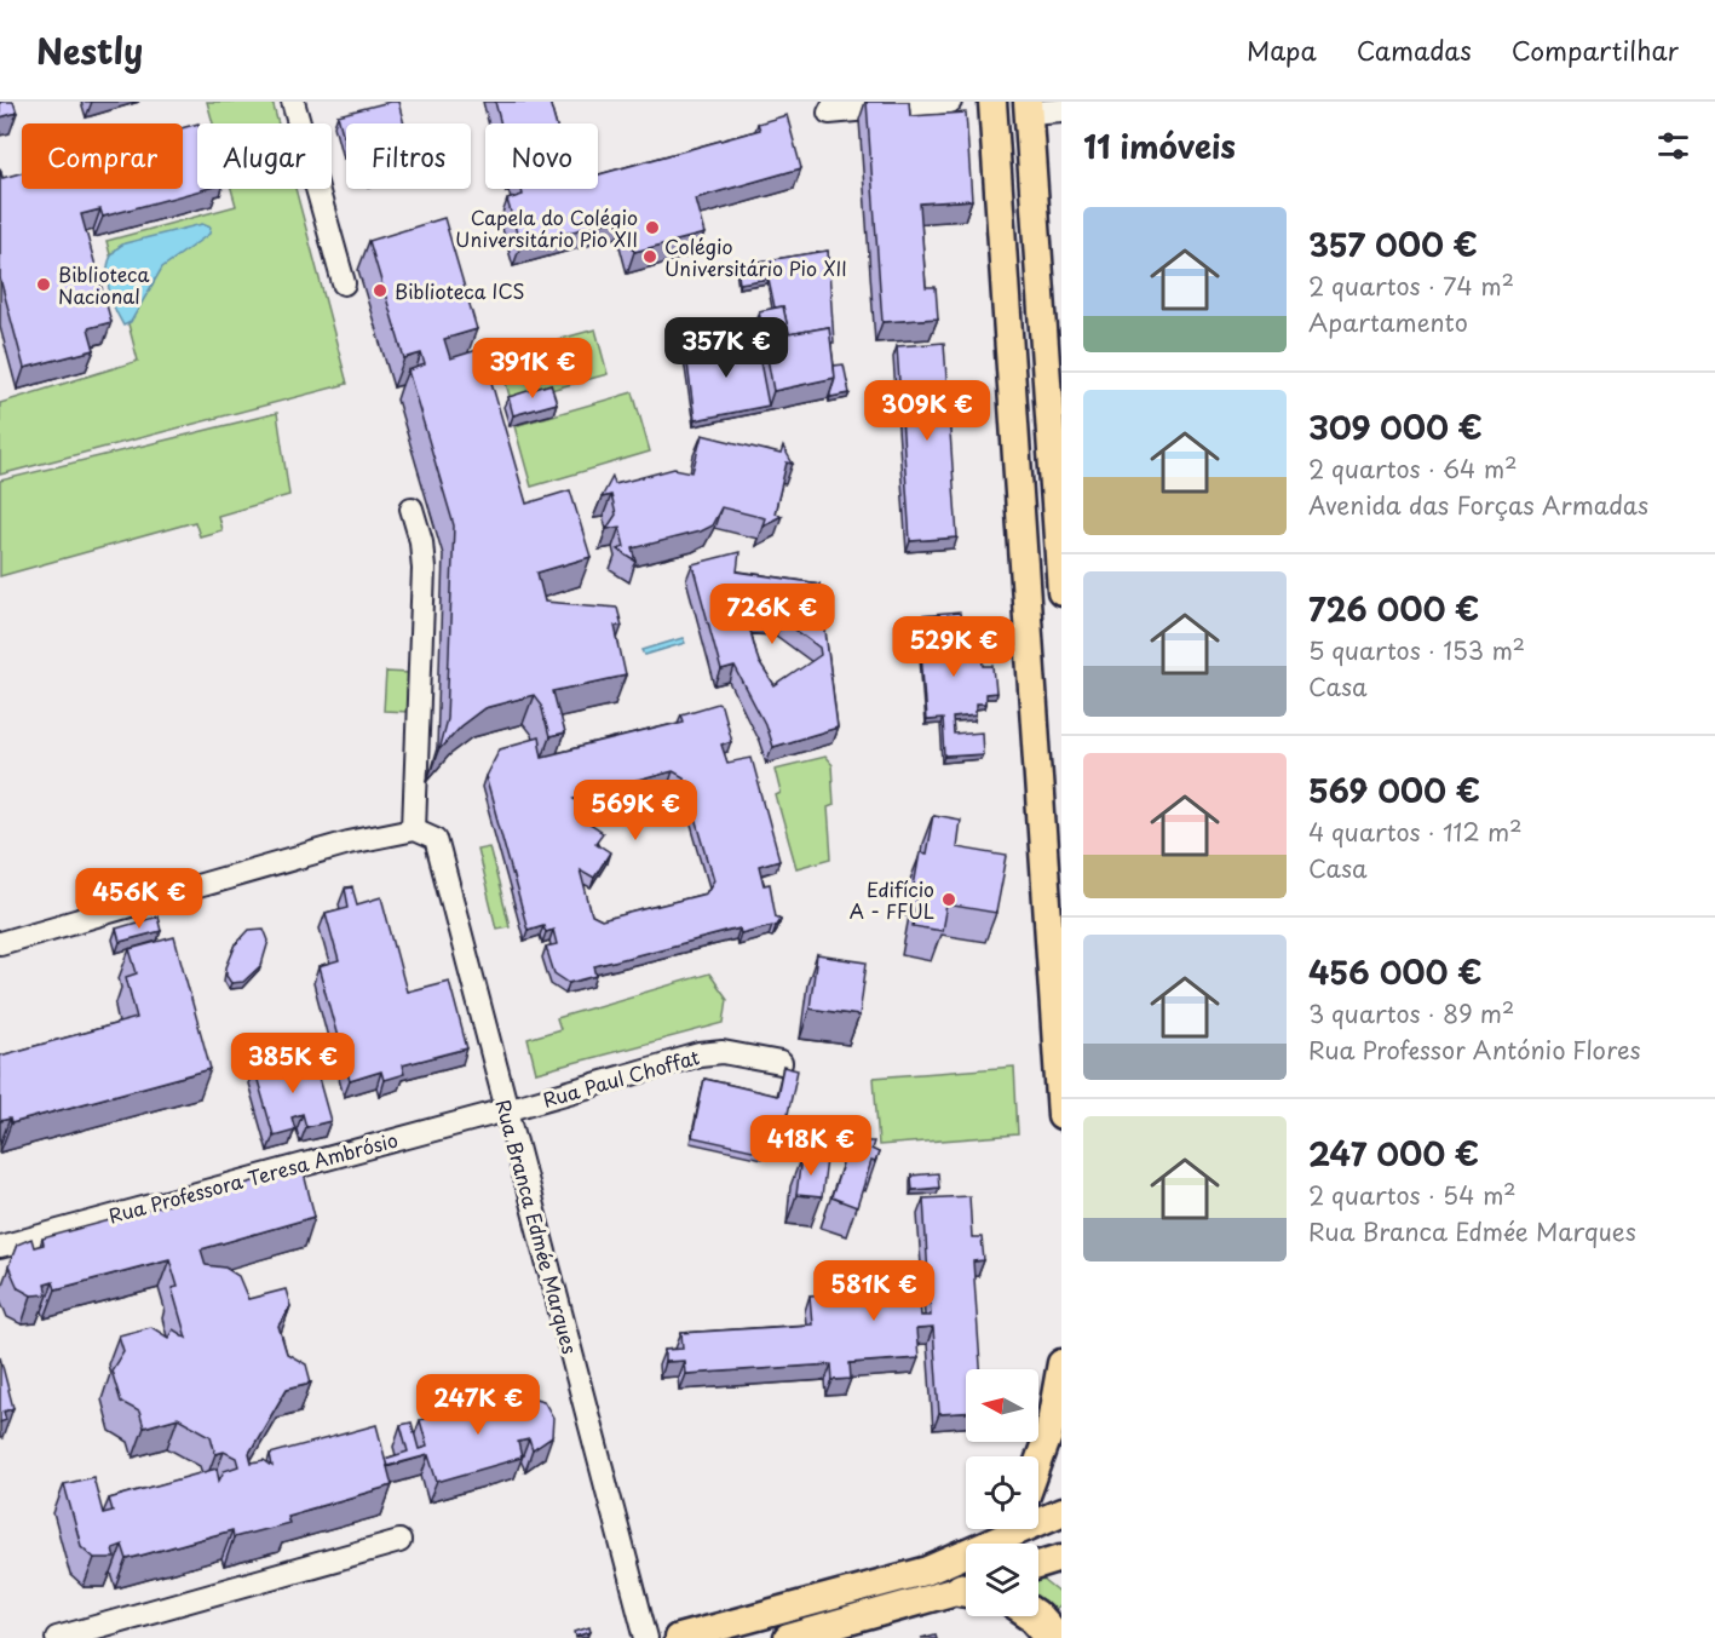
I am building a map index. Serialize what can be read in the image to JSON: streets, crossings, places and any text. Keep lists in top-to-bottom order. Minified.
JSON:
{"streets":{"street":["Rua Paul Choffat","Rua Professora Teresa Ambrósio","Rua Branca Edmée Marques"]},"crossings":[["Rua Paul Choffat","Rua Professora Teresa Ambrósio"],["Rua Paul Choffat","Rua Branca Edmée Marques"],["Rua Professora Teresa Ambrósio","Rua Branca Edmée Marques"]],"places":["Capela do Colégio Universitário Pio XII","Colégio Universitário Pio XII","Biblioteca Nacional","Biblioteca ICS","Edifício A - FFUL"],"north":"left","page":{"header":"Nestly","nav":["Mapa","Camadas","Compartilhar"],"heading":"11 imóveis","chip":["Comprar","Alugar","Filtros","Novo"],"list":[{"name":"357 000 €","note":"2 quartos · 74 m² · Apartamento"},{"name":"309 000 €","note":"2 quartos · 64 m² · Avenida das Forças Armadas"},{"name":"726 000 €","note":"5 quartos · 153 m² · Casa"},{"name":"569 000 €","note":"4 quartos · 112 m² · Casa"},{"name":"456 000 €","note":"3 quartos · 89 m² · Rua Professor António Flores"},{"name":"247 000 €","note":"2 quartos · 54 m² · Rua Branca Edmée Marques"}],"price":["357K €","391K €","309K €","726K €","529K €","569K €","456K €","385K €","418K €","581K €","247K €"]}}
